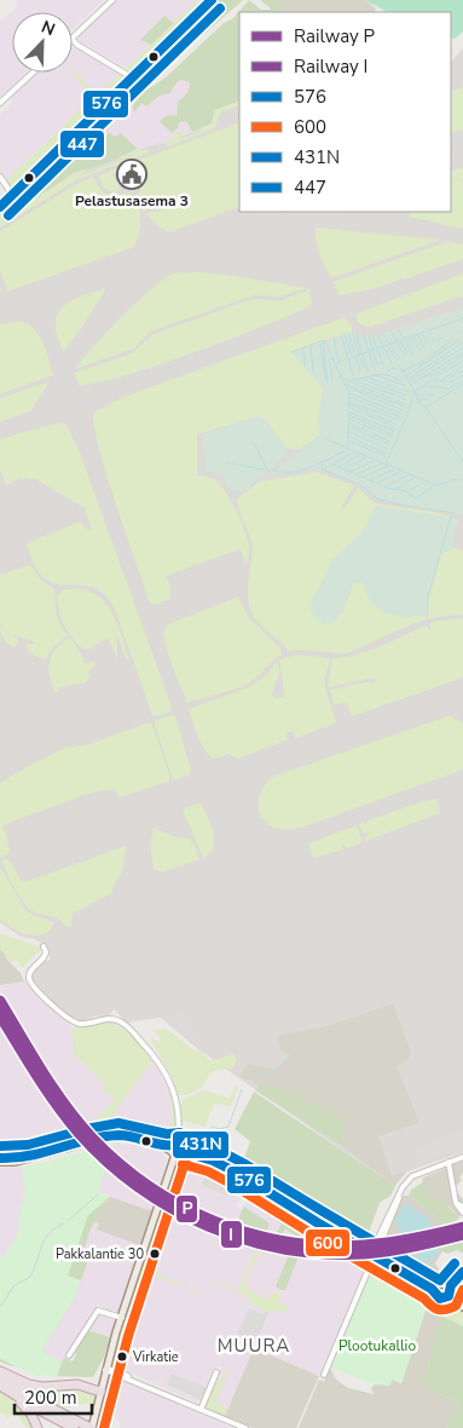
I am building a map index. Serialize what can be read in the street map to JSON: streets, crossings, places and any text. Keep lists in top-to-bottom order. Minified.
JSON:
{"districts":["MUURA"],"parks":["Plootukallio"],"places":{"public building":["Pelastusasema 3"],"other":["Pakkalantie 30","Virkatie"]},"lines":["transit line 576","transit line 447","rail line P","rail line I","transit line 431N","transit line 600"],"legend":["Railway P","Railway I","576","600","431N","447"],"scale_bar":"200 m","north":"top right"}
